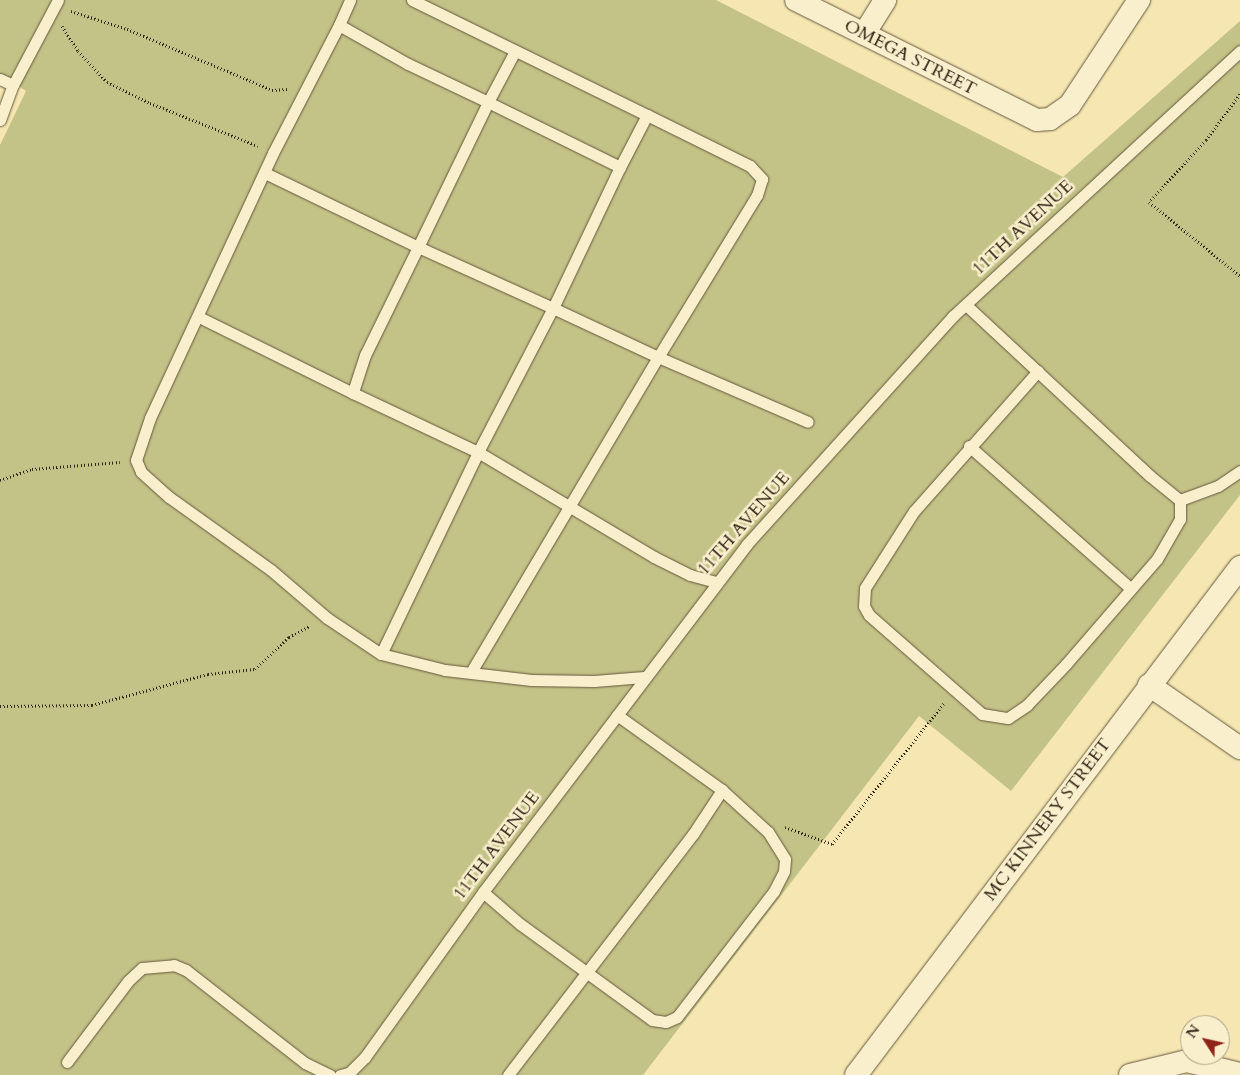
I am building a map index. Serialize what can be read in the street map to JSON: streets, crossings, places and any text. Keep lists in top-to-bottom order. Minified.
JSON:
{"streets":{"street":["OMEGA STREET","MC KINNERY STREET"],"lane":["11TH AVENUE"]},"north":"top left"}
